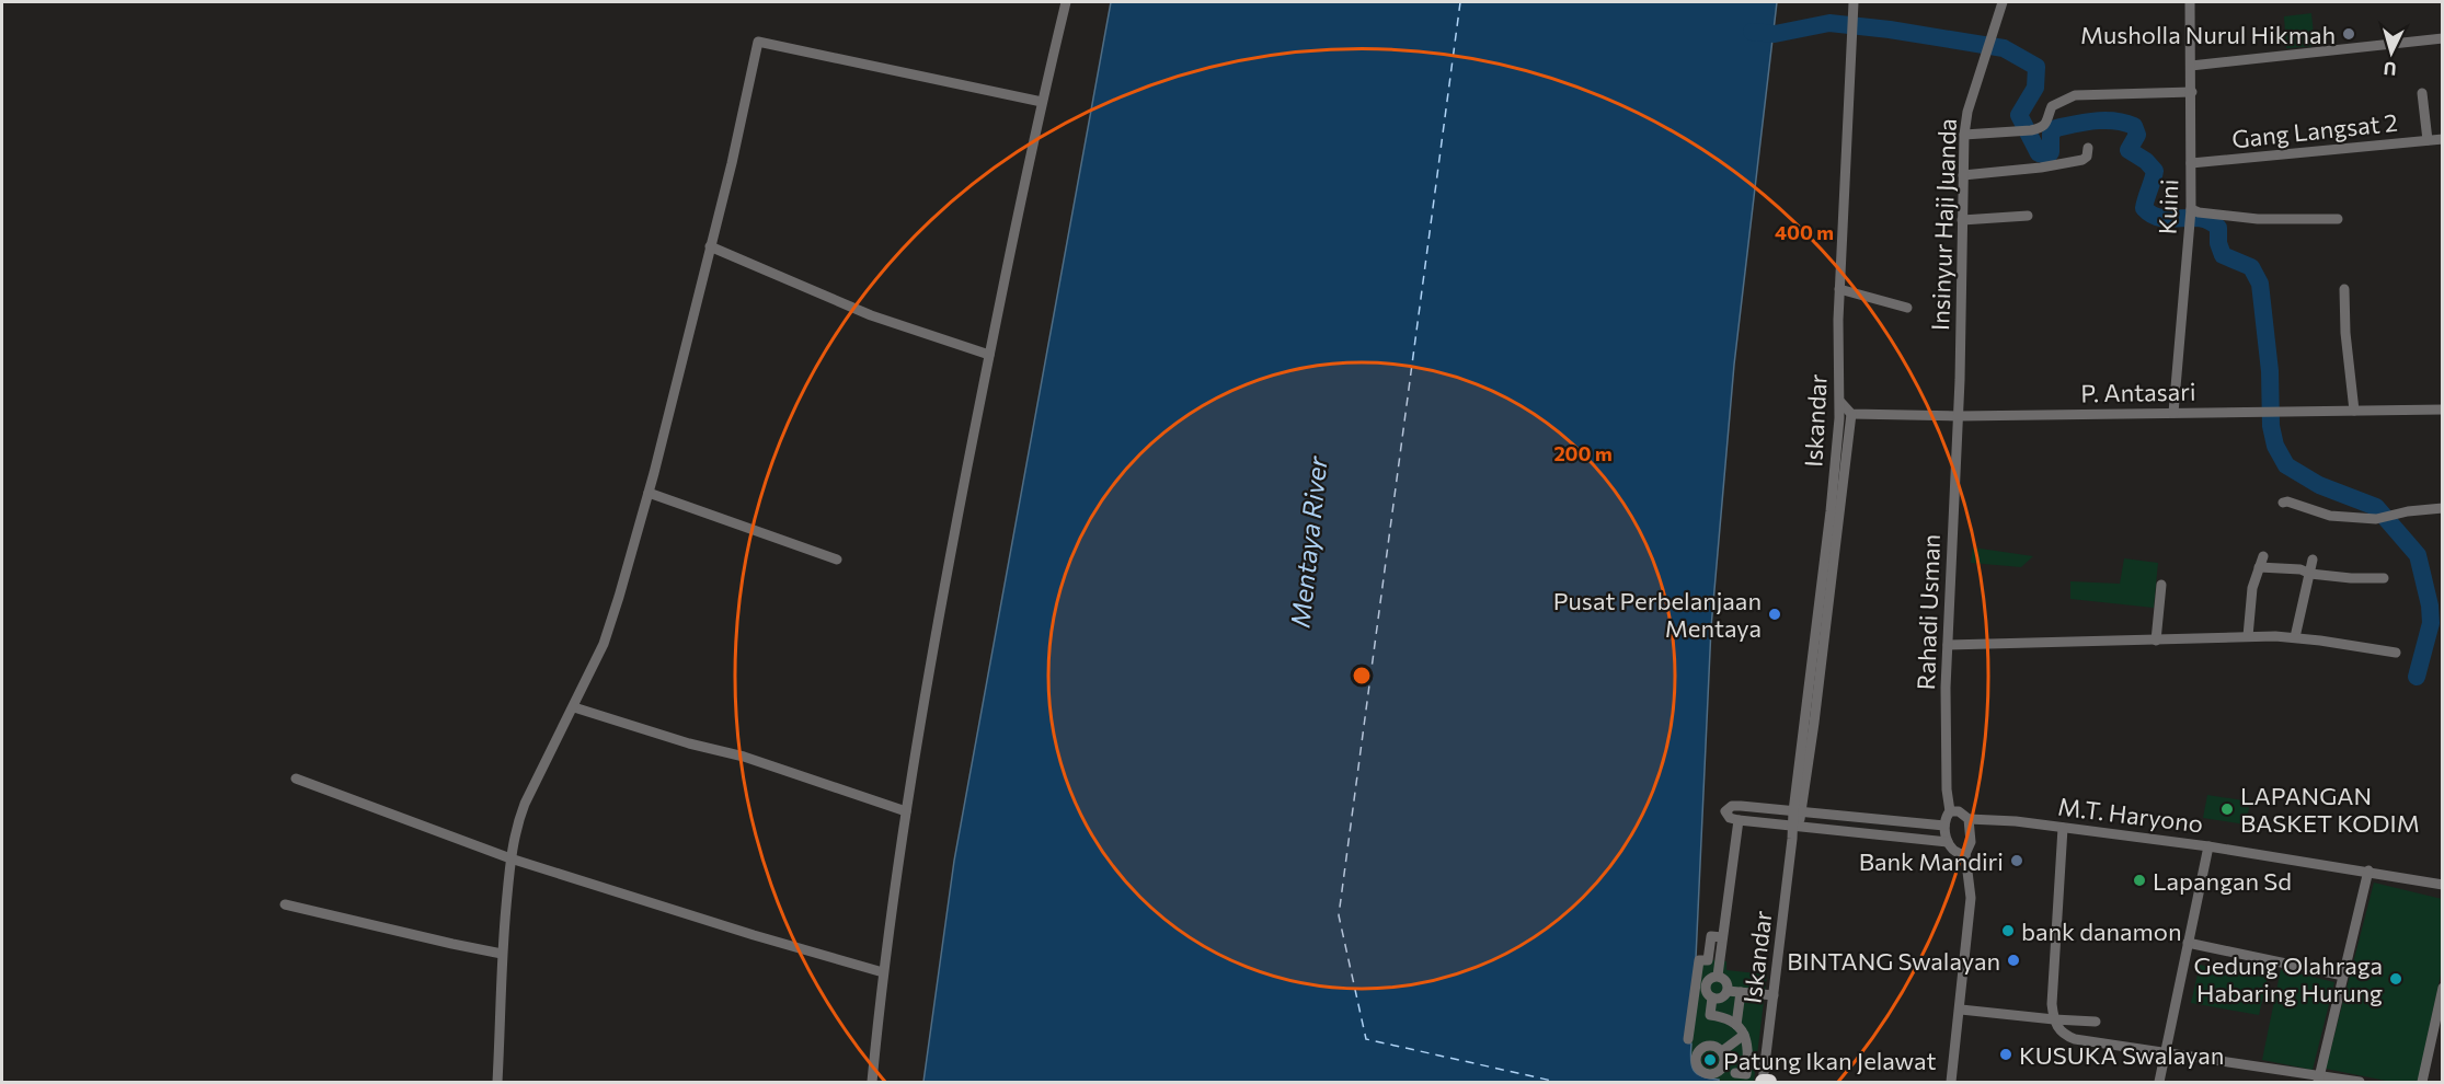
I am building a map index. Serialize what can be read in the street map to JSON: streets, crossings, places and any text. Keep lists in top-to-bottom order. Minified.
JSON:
{"streets":{"street":["Gang Langsat 2","Kuini","Insinyur Haji Juanda","P. Antasari","Iskandar","Rahadi Usman","M.T. Haryono"]},"crossings":[["Gang Langsat 2","Kuini"],["Kuini","P. Antasari"],["Insinyur Haji Juanda","P. Antasari"],["Insinyur Haji Juanda","Rahadi Usman"],["P. Antasari","Iskandar"],["P. Antasari","Rahadi Usman"]],"water":["Mentaya River"],"places":["Musholla Nurul Hikmah","Pusat Perbelanjaan Mentaya","LAPANGAN BASKET KODIM","Bank Mandiri","Lapangan Sd","bank danamon","BINTANG Swalayan","Gedung Olahraga Habaring Hurung","KUSUKA Swalayan","Patung Ikan Jelawat"],"north":"bottom","rings":["400 m","200 m"]}
